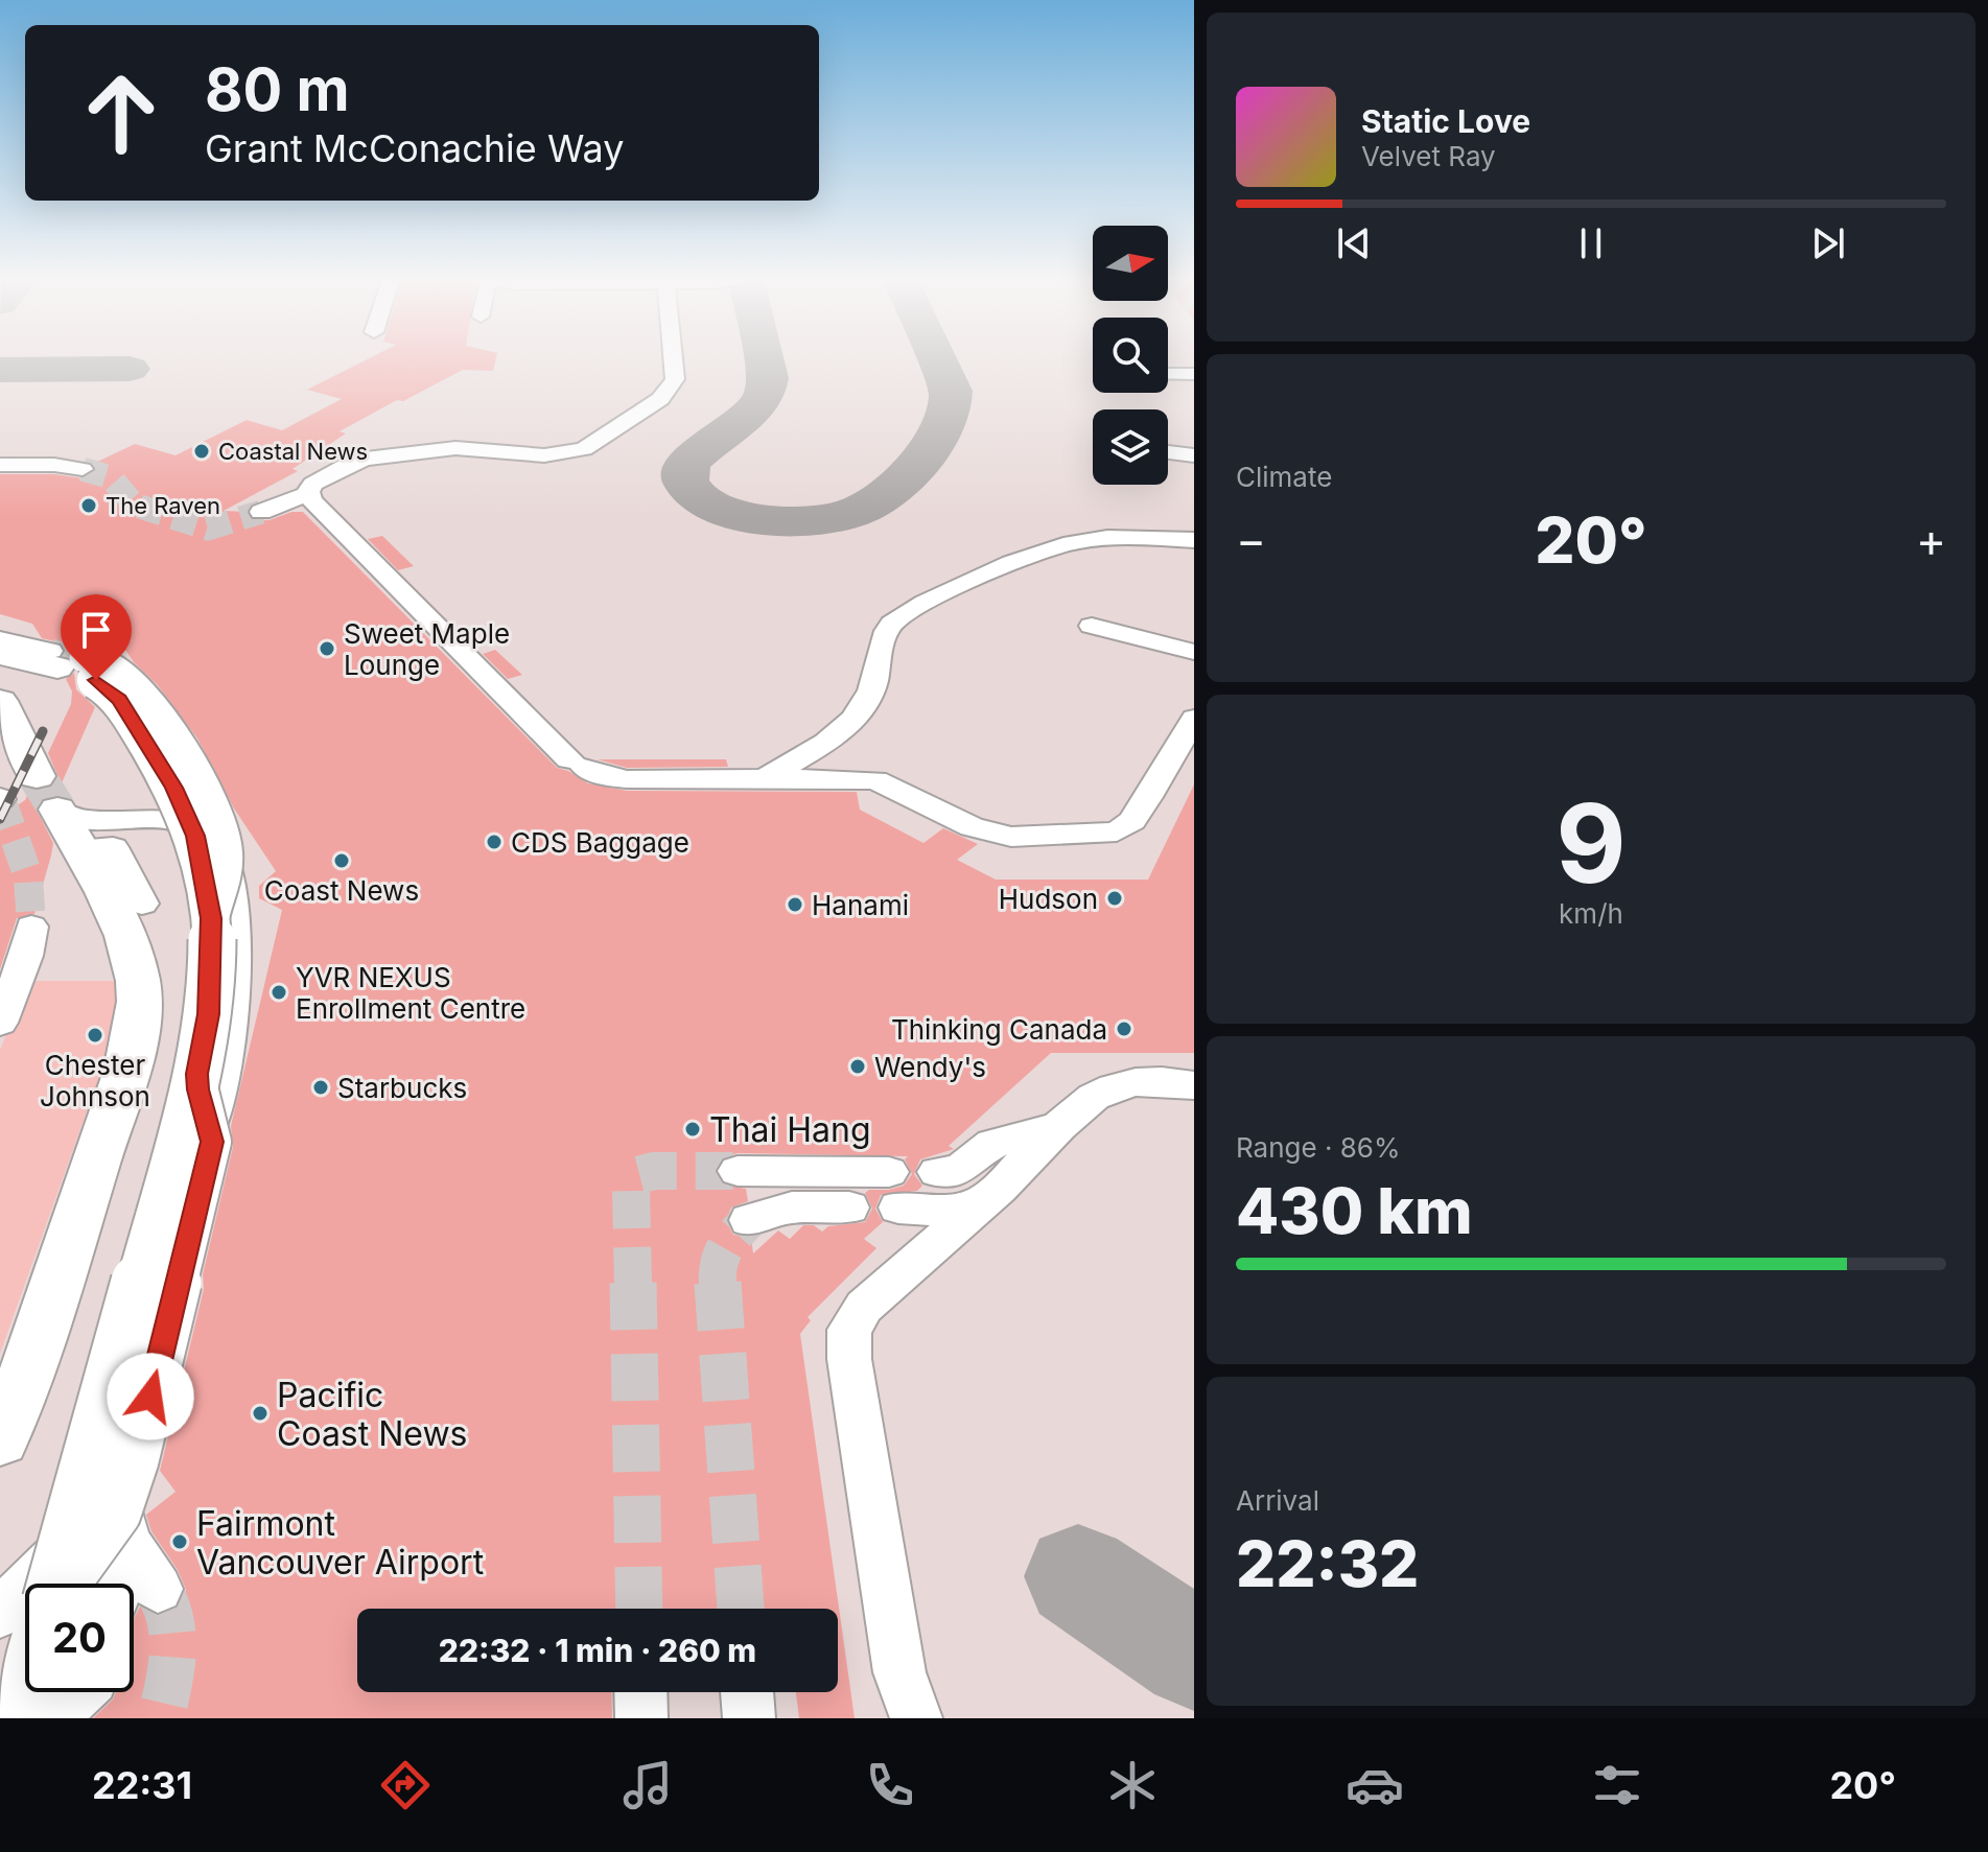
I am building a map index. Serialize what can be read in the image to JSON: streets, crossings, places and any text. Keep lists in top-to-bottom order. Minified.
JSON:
{"places":["Coastal News","The Raven","Sweet Maple Lounge","CDS Baggage","Coast News","Hudson","Hanami","YVR NEXUS Enrollment Centre","Thinking Canada","Chester Johnson","Wendy's","Starbucks","Thai Hang","Pacific Coast News","Fairmont Vancouver Airport"],"north":"right","page":{"turn":["80 m","Grant McConachie Way"],"song":["Static Love","Velvet Ray"],"tile":["Climate",["9","km/h"],["Range · 86%","430 km"],["Arrival","22:32"]],"heat":["−","20°","+"],"limit":"20","trip":"22:32 · 1 min · 260 m","tabs":["22:31","20°"]}}
